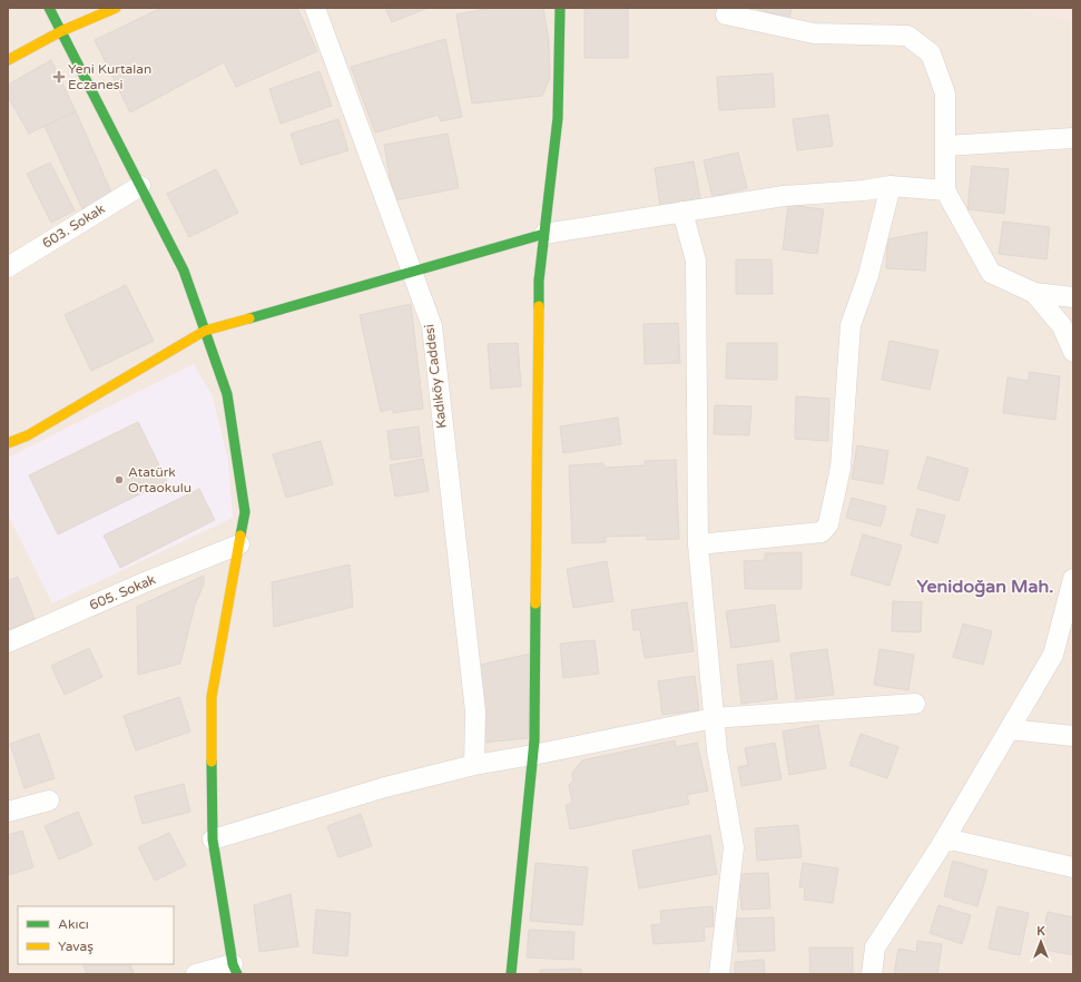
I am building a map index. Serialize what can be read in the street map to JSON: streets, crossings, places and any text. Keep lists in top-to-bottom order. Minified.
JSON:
{"streets":{"street":["603. Sokak","Kadıköy Caddesi","605. Sokak"]},"districts":["Yenidoğan Mah."],"places":{"health":["Yeni Kurtalan Eczanesi"],"other":["Atatürk Ortaokulu"]},"legend":["Akıcı","Yavaş"],"north":"top"}
